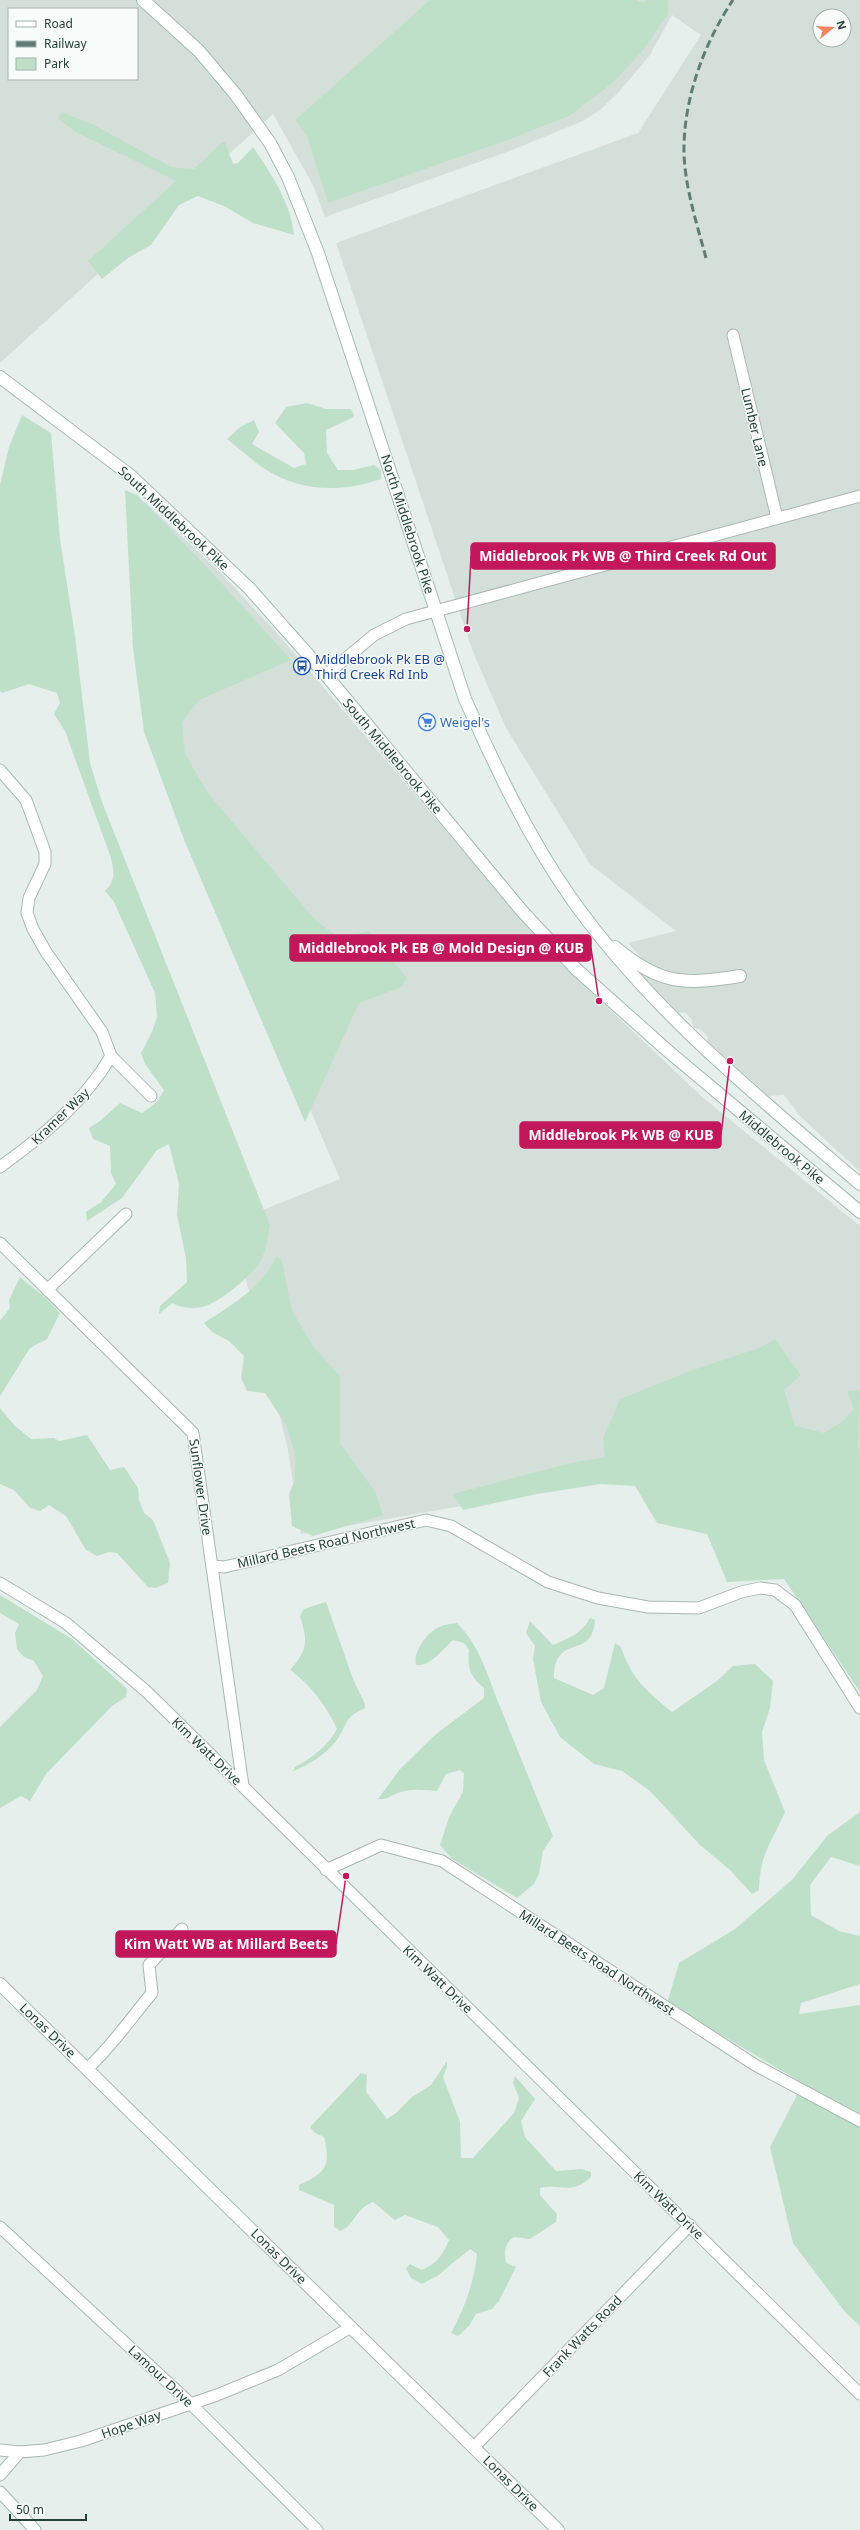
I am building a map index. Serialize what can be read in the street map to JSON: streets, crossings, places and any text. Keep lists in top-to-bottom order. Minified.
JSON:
{"streets":{"main road":["South Middlebrook Pike","North Middlebrook Pike","Middlebrook Pike","Lonas Drive"],"street":["Lumber Lane","Kramer Way","Sunflower Drive","Millard Beets Road Northwest","Kim Watt Drive","Frank Watts Road","Lamour Drive","Hope Way"]},"crossings":[["South Middlebrook Pike","Middlebrook Pike"],["North Middlebrook Pike","Middlebrook Pike"],["Sunflower Drive","Millard Beets Road Northwest"],["Sunflower Drive","Kim Watt Drive"],["Millard Beets Road Northwest","Kim Watt Drive"],["Kim Watt Drive","Frank Watts Road"],["Lonas Drive","Frank Watts Road"],["Lonas Drive","Hope Way"],["Lamour Drive","Hope Way"]],"places":{"other":["Middlebrook Pk WB @ Third Creek Rd Out","Middlebrook Pk EB @ Mold Design @ KUB","Middlebrook Pk WB @ KUB","Kim Watt WB at Millard Beets"],"bus stop":["Middlebrook Pk EB @ Third Creek Rd Inb"],"supermarket":["Weigel's"]},"legend":["Road","Railway","Park"],"scale_bar":"50 m","north":"right"}
